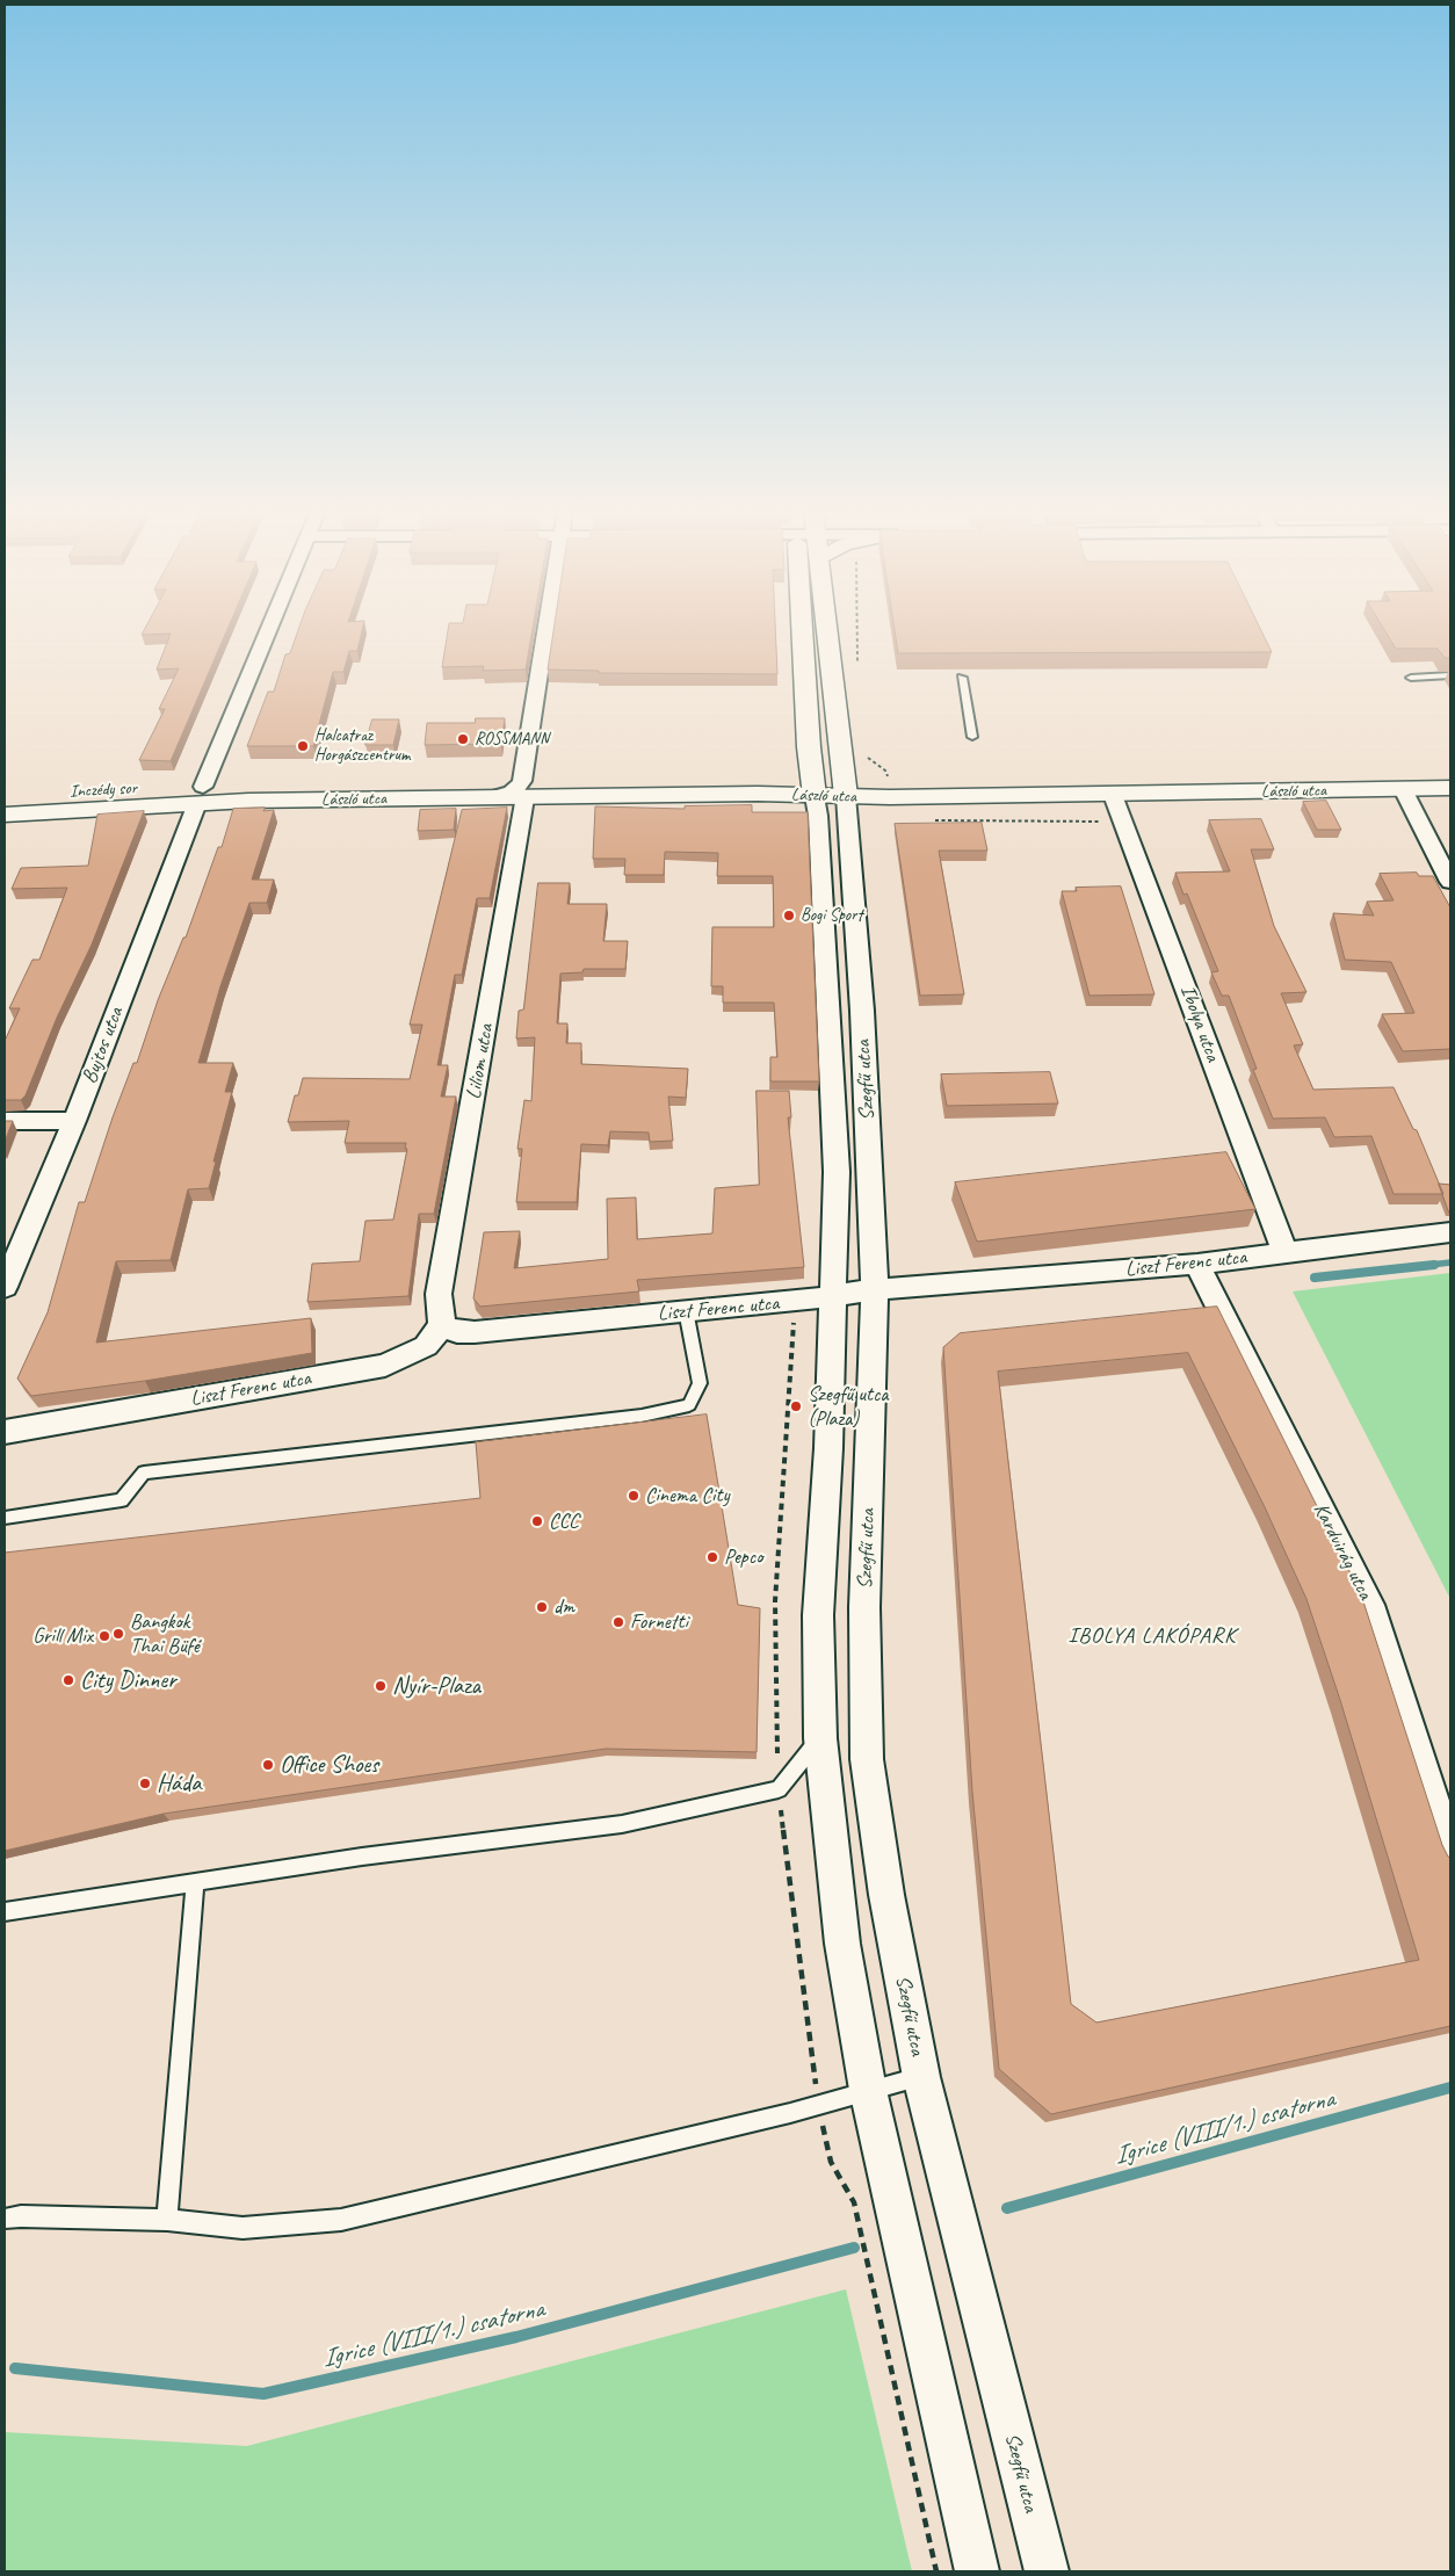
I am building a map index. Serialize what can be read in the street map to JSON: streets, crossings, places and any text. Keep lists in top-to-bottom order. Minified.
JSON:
{"streets":{"main road":["Inczédy sor","László utca","Szegfű utca"],"street":["Ibolya utca","Bujtos utca","Liliom utca","Liszt Ferenc utca","Kardvirág utca"]},"crossings":[["Inczédy sor","László utca"],["Inczédy sor","Bujtos utca"],["László utca","Ibolya utca"],["László utca","Bujtos utca"],["László utca","Liliom utca"],["László utca","Szegfű utca"],["Ibolya utca","Liszt Ferenc utca"],["Liliom utca","Liszt Ferenc utca"],["Szegfű utca","Liszt Ferenc utca"],["Liszt Ferenc utca","Kardvirág utca"]],"districts":["IBOLYA LAKÓPARK"],"water":["Igrice (VIII/1.) csatorna"],"places":["ROSSMANN","Halcatraz Horgászcentrum","Bogi Sport","Szegfű utca (Plaza)","Cinema City","CCC","Pepco","dm","Fornetti","Bangkok Thai Büfé","Grill Mix","City Dinner","Nyír-Plaza","Office Shoes","Háda"]}
